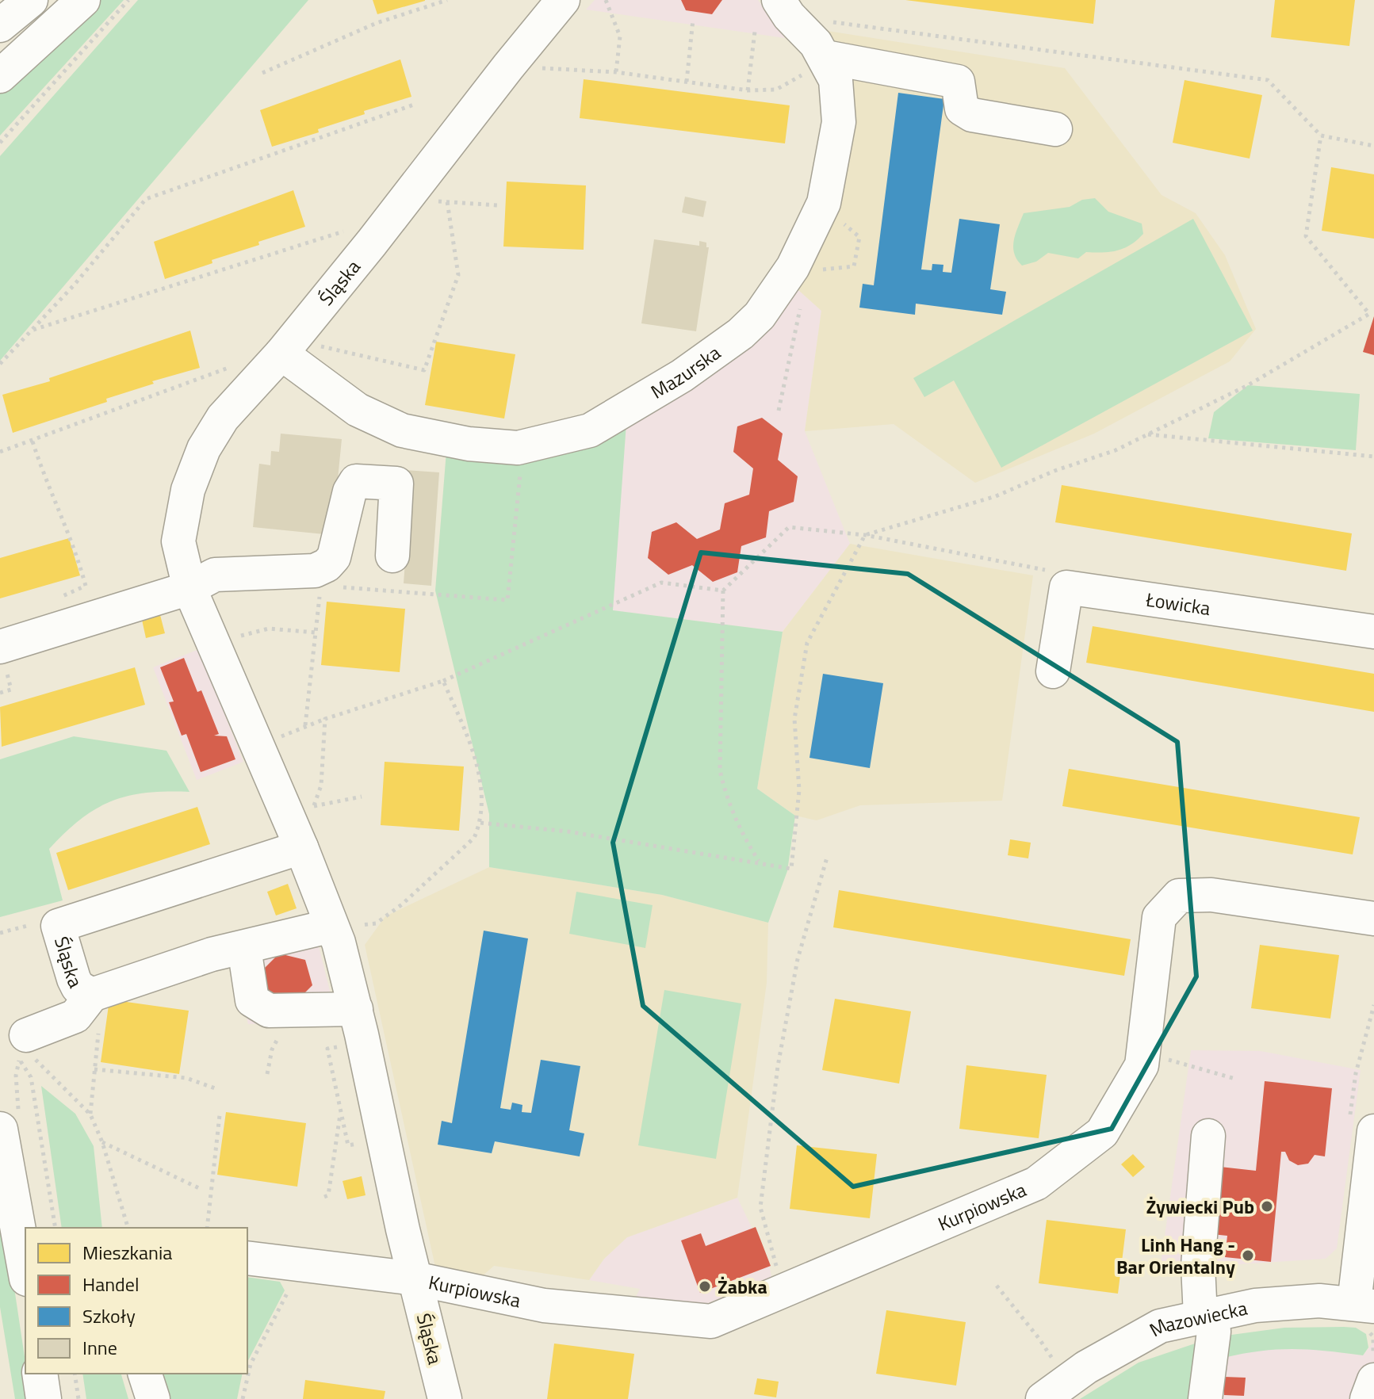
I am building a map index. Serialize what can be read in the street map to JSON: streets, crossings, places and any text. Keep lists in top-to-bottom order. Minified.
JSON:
{"streets":{"street":["Śląska","Mazurska","Łowicka","Kurpiowska","Mazowiecka"]},"crossings":[["Śląska","Mazurska"],["Śląska","Kurpiowska"]],"places":["Żywiecki Pub","Linh Hang - Bar Orientalny","Żabka"],"legend":["Mieszkania","Handel","Szkoły","Inne"]}
